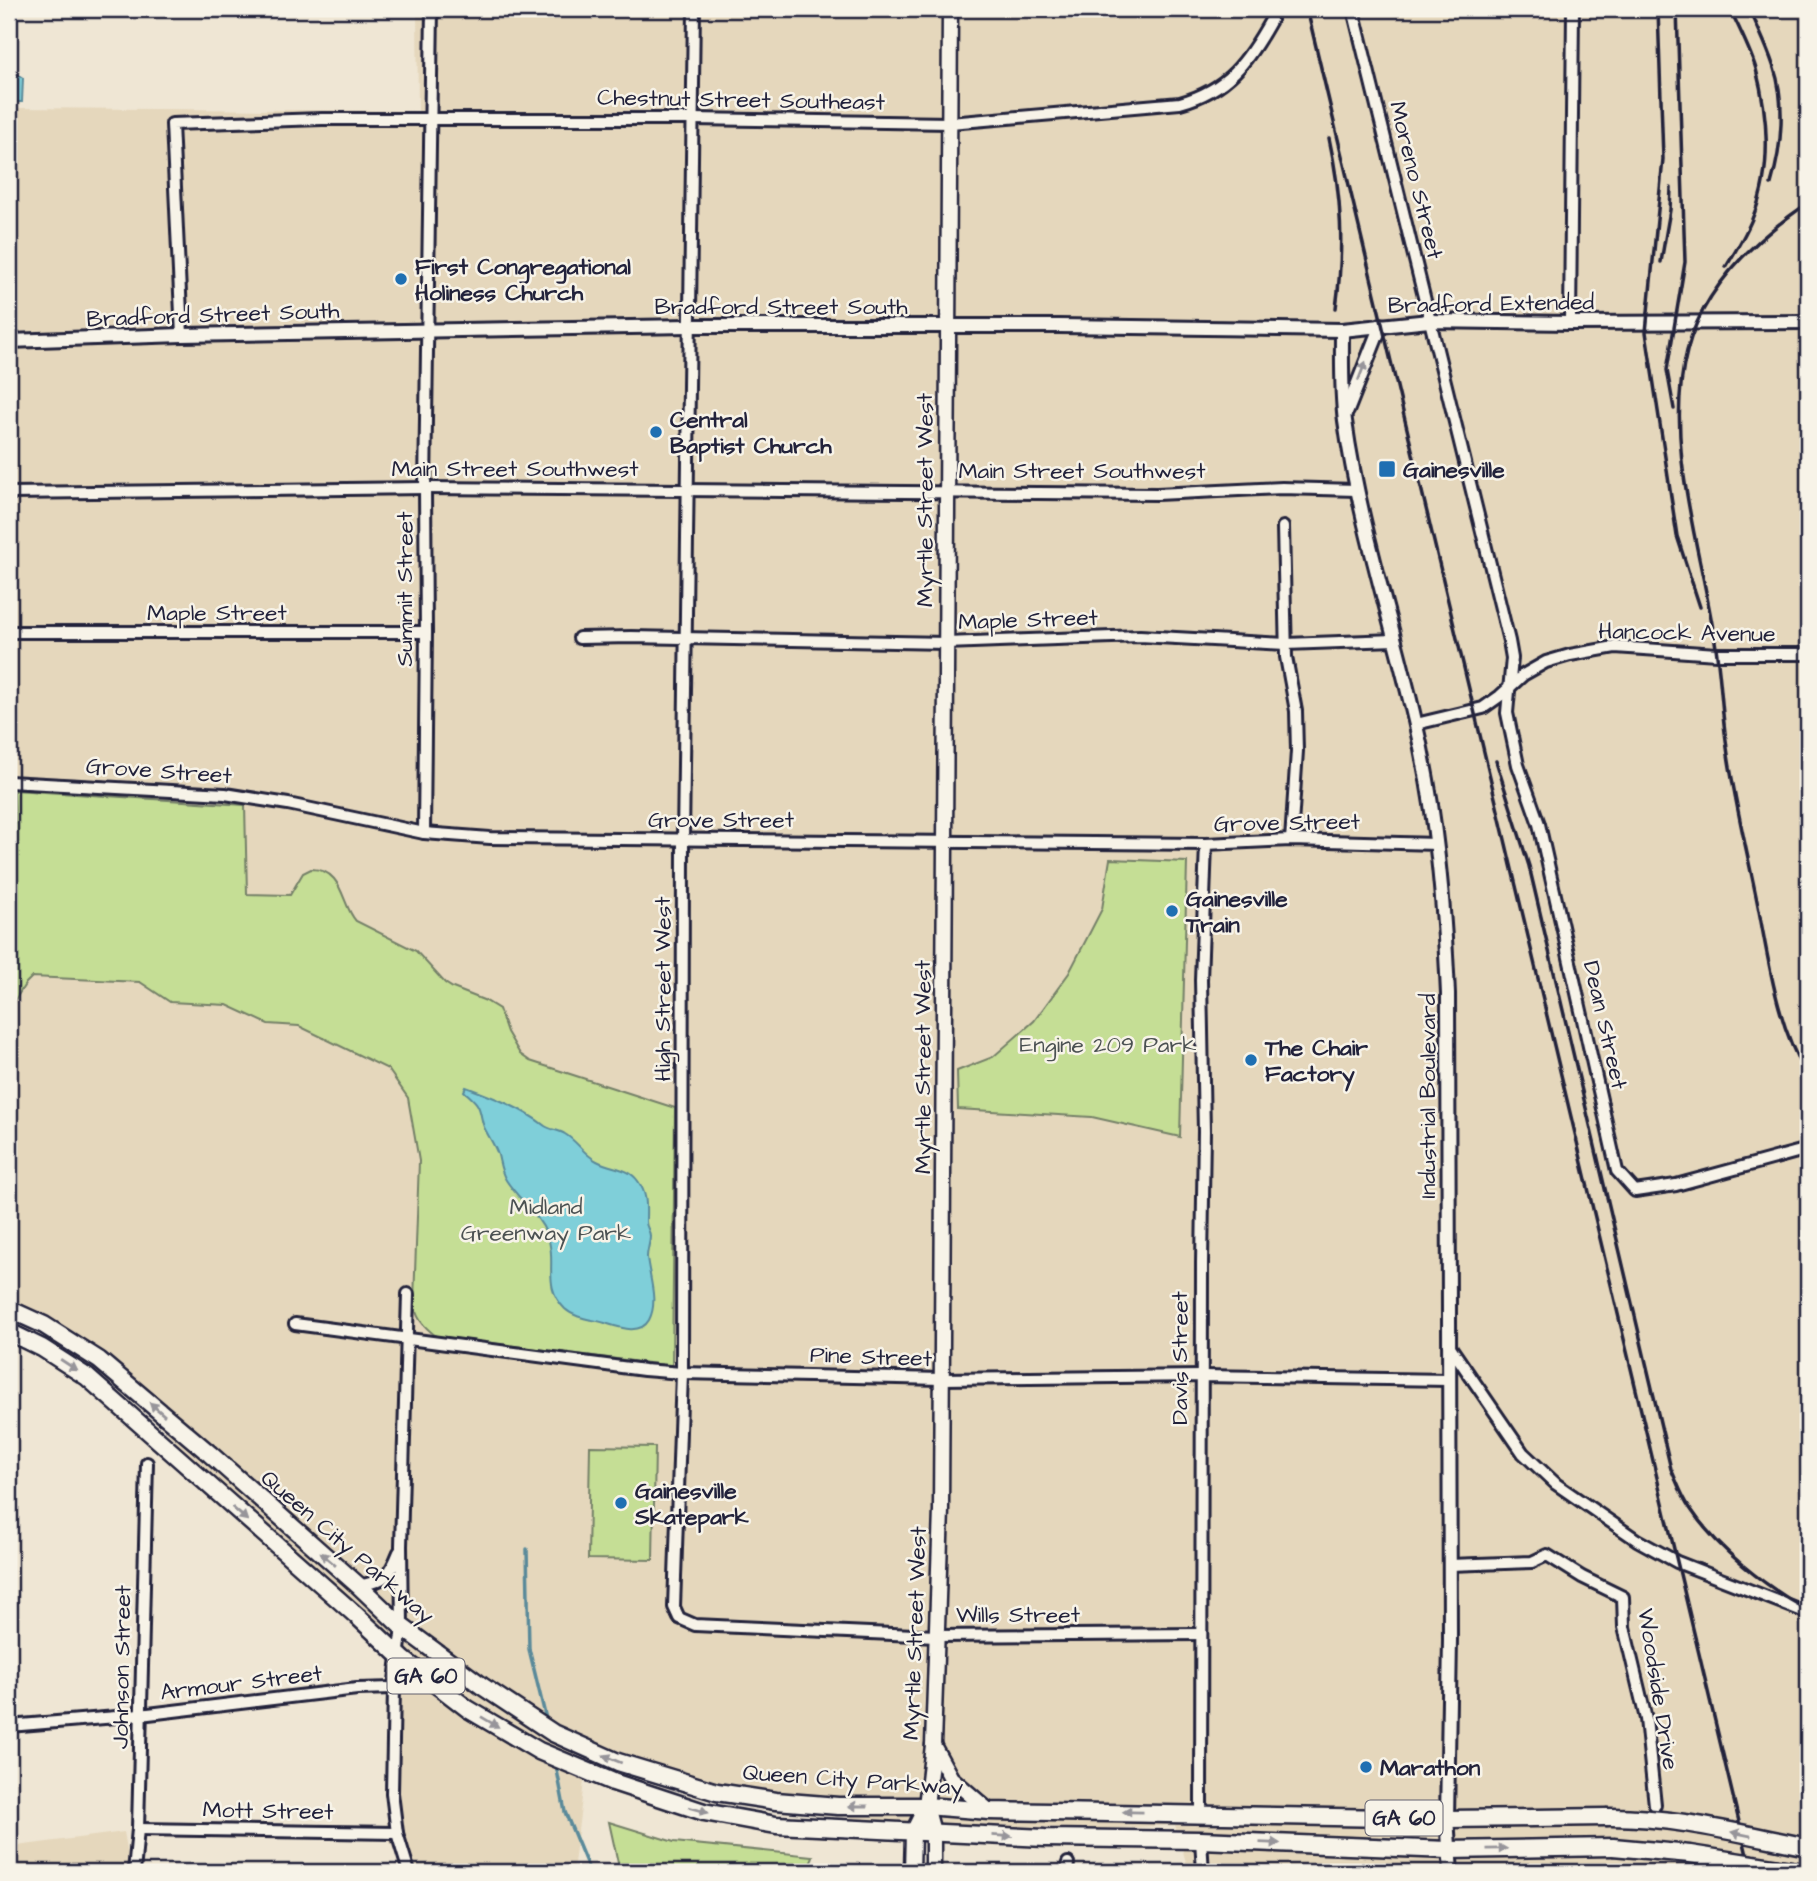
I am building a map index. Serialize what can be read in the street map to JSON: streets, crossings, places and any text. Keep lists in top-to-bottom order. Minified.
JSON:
{"streets":{"main road":["Myrtle Street West","Davis Street","Queen City Parkway","GA 60"],"street":["Chestnut Street Southeast","Moreno Street","Bradford Extended","Bradford Street South","Main Street Southwest","Summit Street","Maple Street","Hancock Avenue","Grove Street","High Street West","Dean Street","Industrial Boulevard","Pine Street","Wills Street","Johnson Street","Armour Street","Woodside Drive","Mott Street"]},"crossings":[["Chestnut Street Southeast","Bradford Street South"],["Chestnut Street Southeast","Myrtle Street West"],["Chestnut Street Southeast","Summit Street"],["Chestnut Street Southeast","High Street West"],["Moreno Street","Bradford Extended"],["Moreno Street","Hancock Avenue"],["Moreno Street","Dean Street"],["Bradford Extended","Bradford Street South"],["Bradford Extended","Industrial Boulevard"],["Bradford Street South","Myrtle Street West"],["Bradford Street South","Summit Street"],["Bradford Street South","High Street West"],["Main Street Southwest","Myrtle Street West"],["Main Street Southwest","Summit Street"],["Main Street Southwest","High Street West"],["Main Street Southwest","Industrial Boulevard"],["Myrtle Street West","Maple Street"],["Myrtle Street West","Grove Street"],["Myrtle Street West","Pine Street"],["Myrtle Street West","Queen City Parkway"],["Myrtle Street West","Wills Street"],["Summit Street","Maple Street"],["Summit Street","Grove Street"],["Maple Street","High Street West"],["Maple Street","Industrial Boulevard"],["Hancock Avenue","Dean Street"],["Hancock Avenue","Industrial Boulevard"],["Grove Street","High Street West"],["Grove Street","Industrial Boulevard"],["Grove Street","Davis Street"],["High Street West","Pine Street"],["High Street West","Wills Street"],["Industrial Boulevard","Pine Street"],["Industrial Boulevard","Queen City Parkway"],["Industrial Boulevard","Woodside Drive"],["Pine Street","Davis Street"],["Davis Street","Queen City Parkway"],["Davis Street","Wills Street"],["Johnson Street","Armour Street"],["Johnson Street","Mott Street"]],"parks":["Engine 209 Park","Midland Greenway Park"],"places":{"other":["First Congregational Holiness Church","Central Baptist Church","Gainesville Train","The Chair Factory","Gainesville Skatepark","Marathon"],"transit":["Gainesville"]}}
